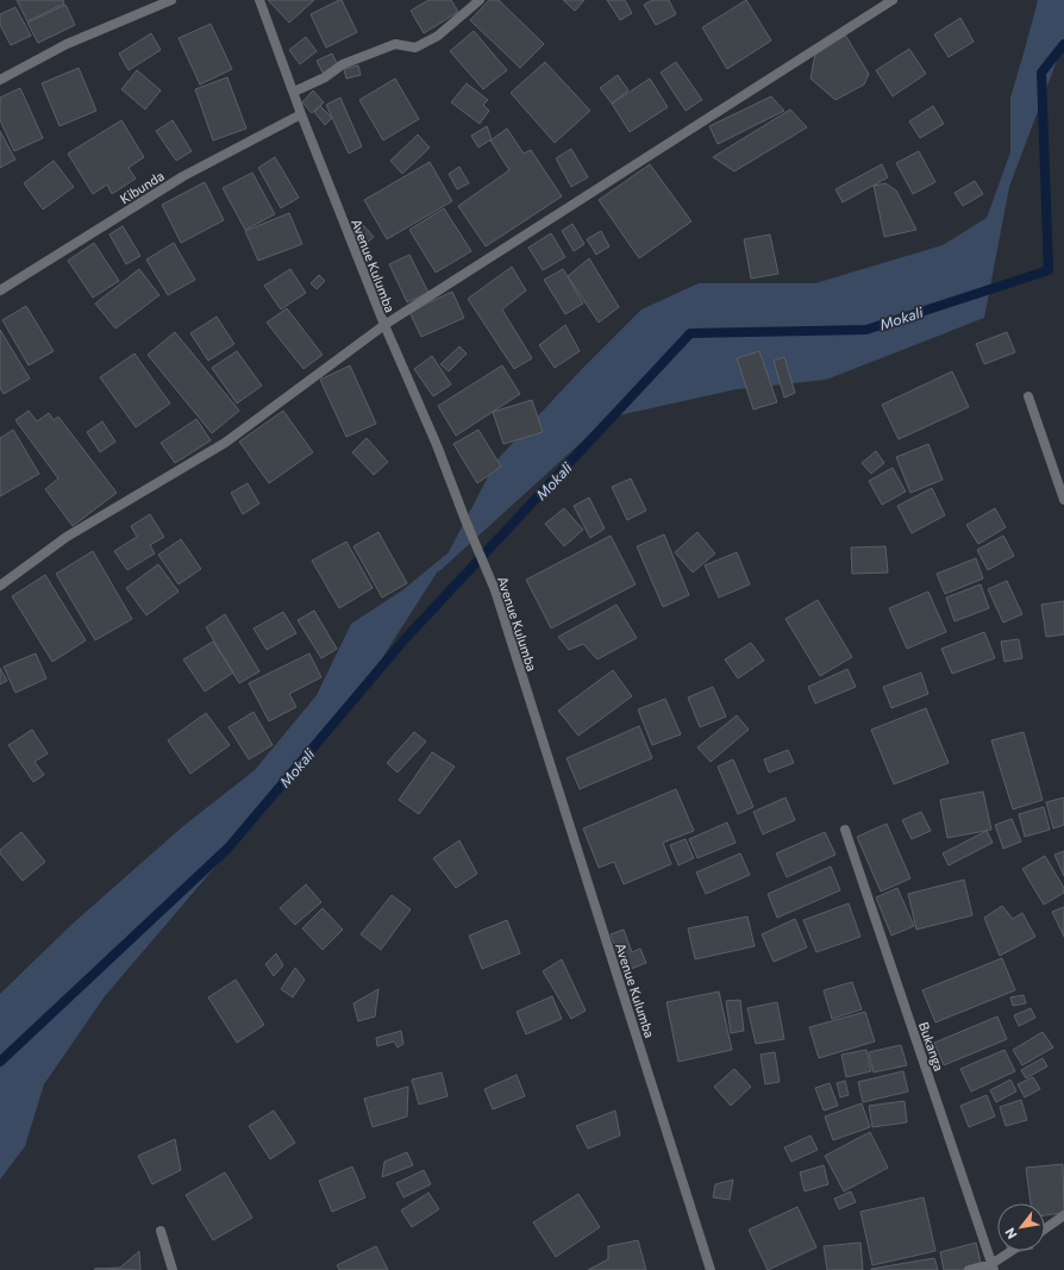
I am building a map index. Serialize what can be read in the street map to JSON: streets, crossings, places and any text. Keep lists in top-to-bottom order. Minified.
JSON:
{"streets":{"street":["Kibunda","Avenue Kulumba","Bukanga"]},"crossings":[["Kibunda","Avenue Kulumba"]],"water":["Mokali"],"north":"bottom left"}
